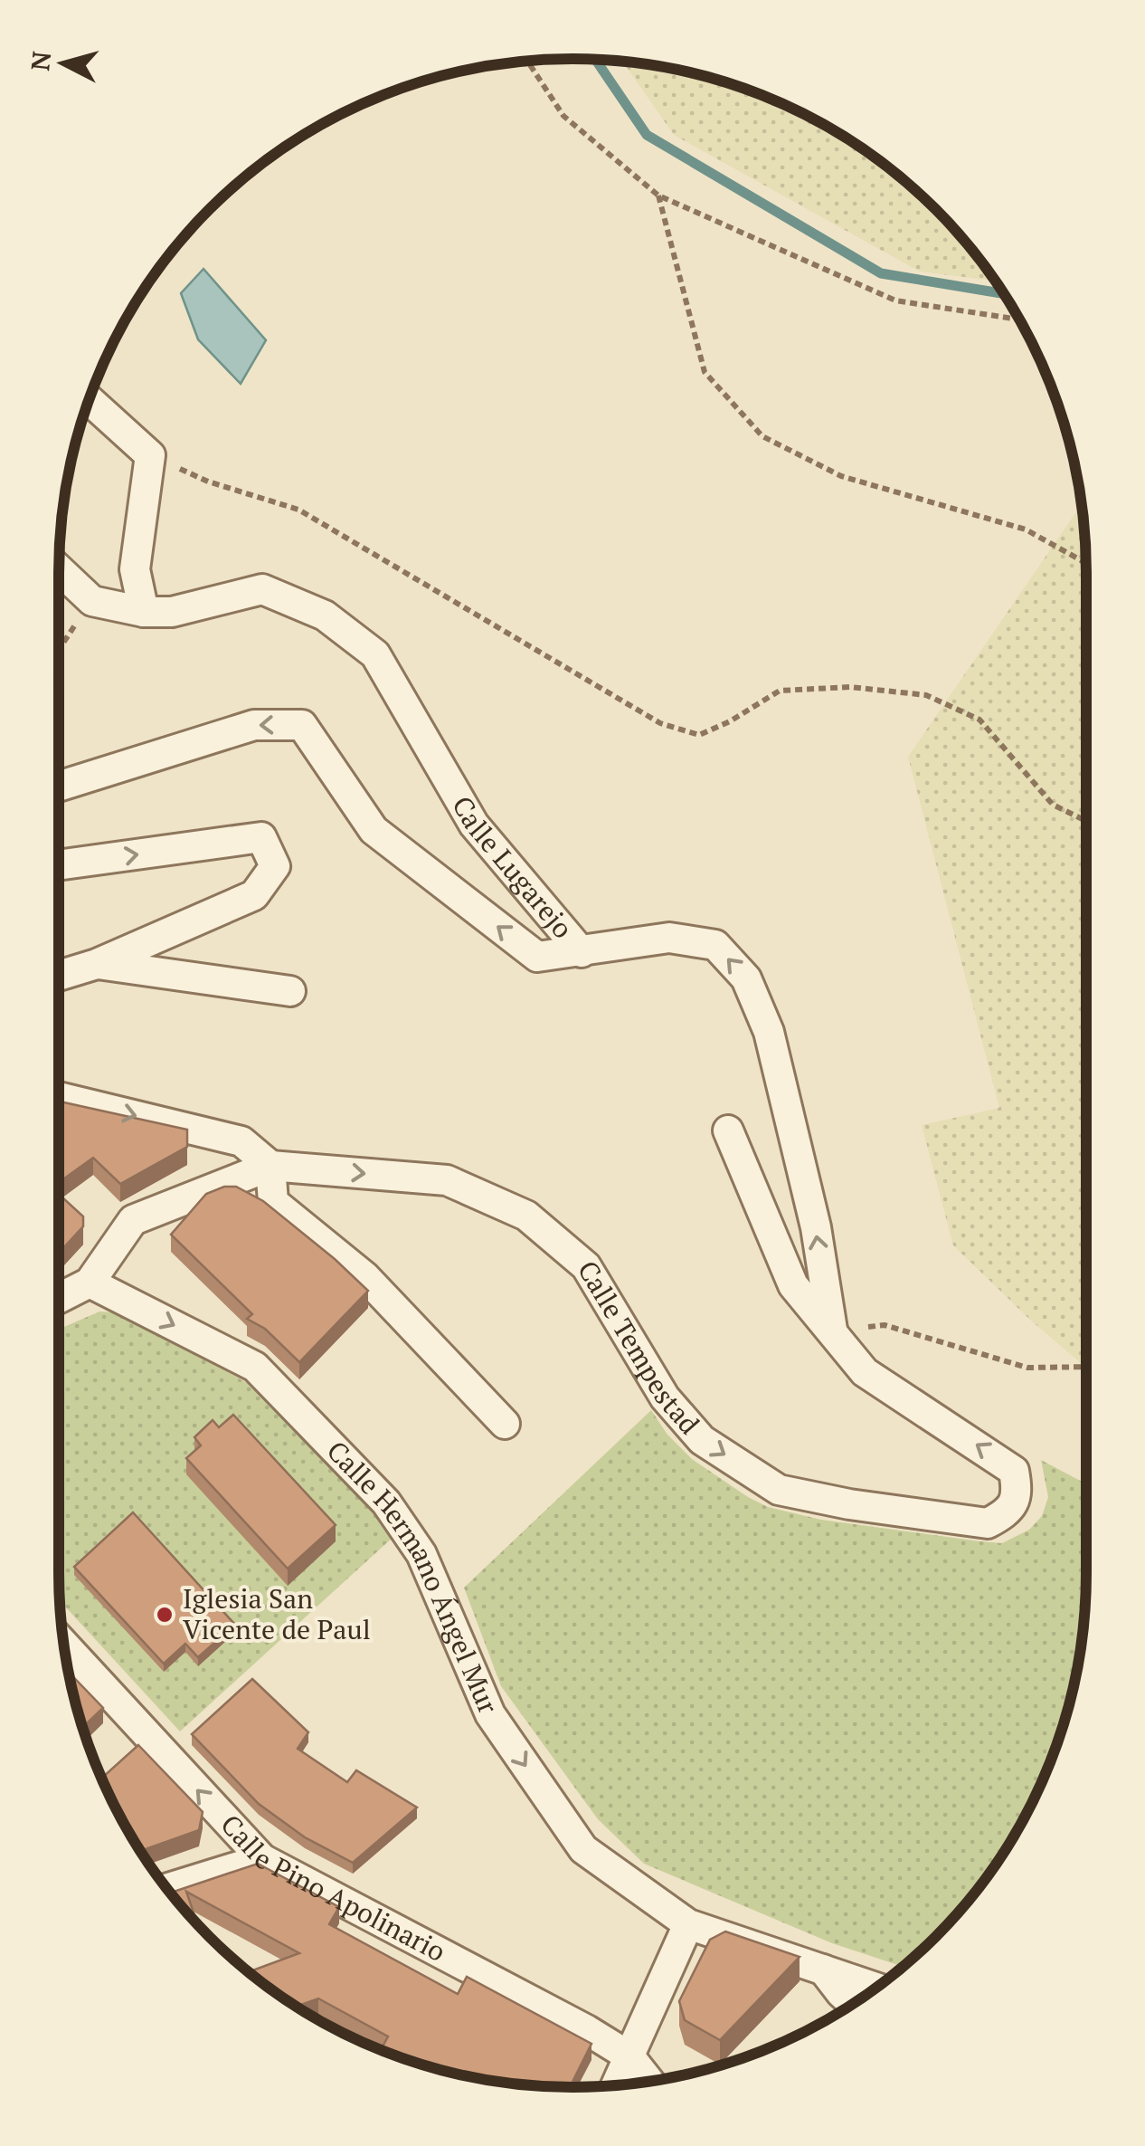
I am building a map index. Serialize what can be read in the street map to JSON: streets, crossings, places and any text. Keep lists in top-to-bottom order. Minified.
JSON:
{"streets":{"street":["Calle Lugarejo","Calle Tempestad","Calle Hermano Ángel Mur","Calle Pino Apolinario"]},"crossings":[["Calle Lugarejo","Calle Tempestad"],["Calle Tempestad","Calle Hermano Ángel Mur"]],"one_way":["Calle Pino Apolinario"],"places":["Iglesia San Vicente de Paul"],"north":"left"}
